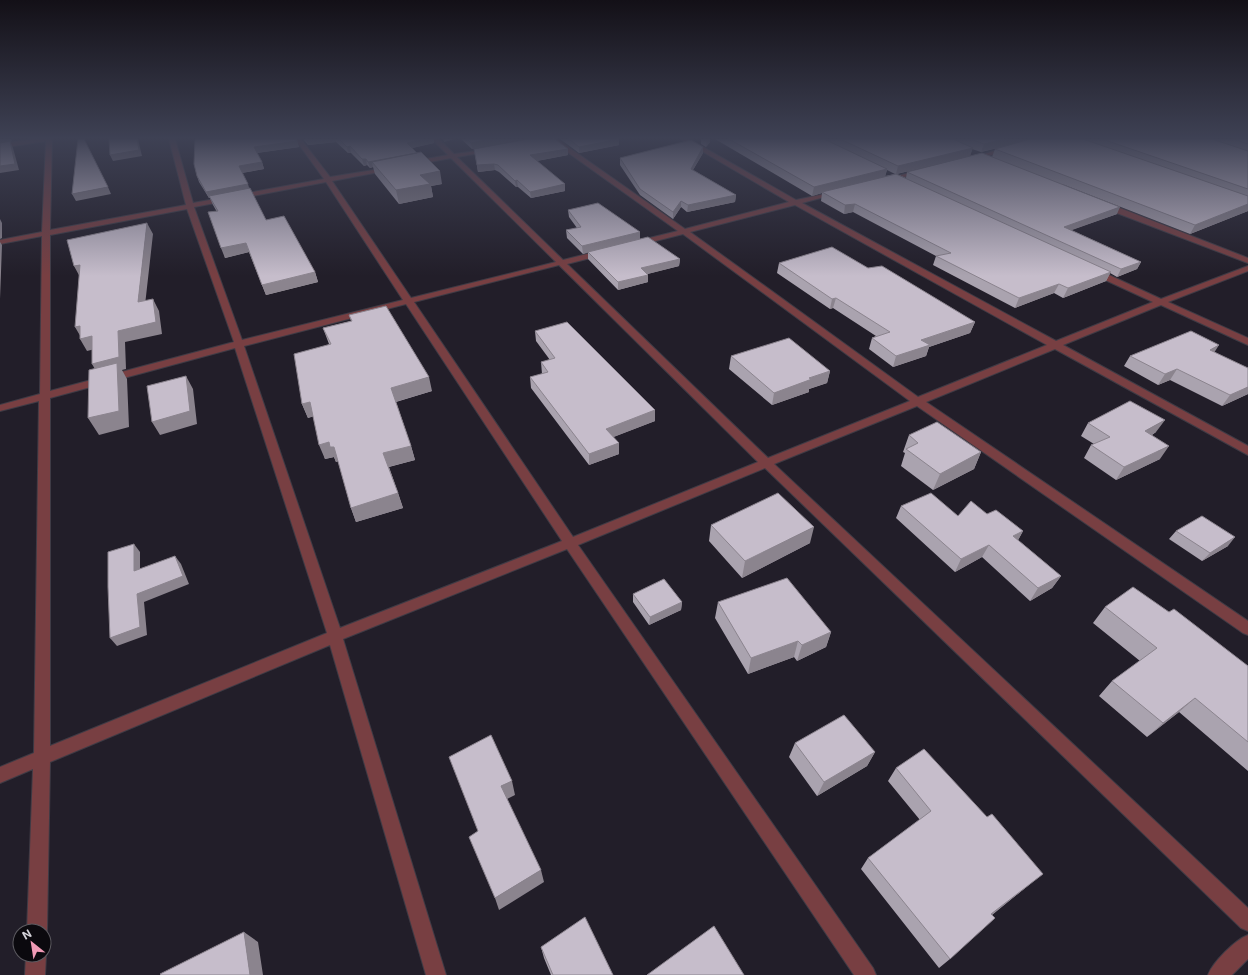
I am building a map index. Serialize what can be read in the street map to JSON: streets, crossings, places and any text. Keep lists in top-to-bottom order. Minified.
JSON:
{"north":"top left"}
